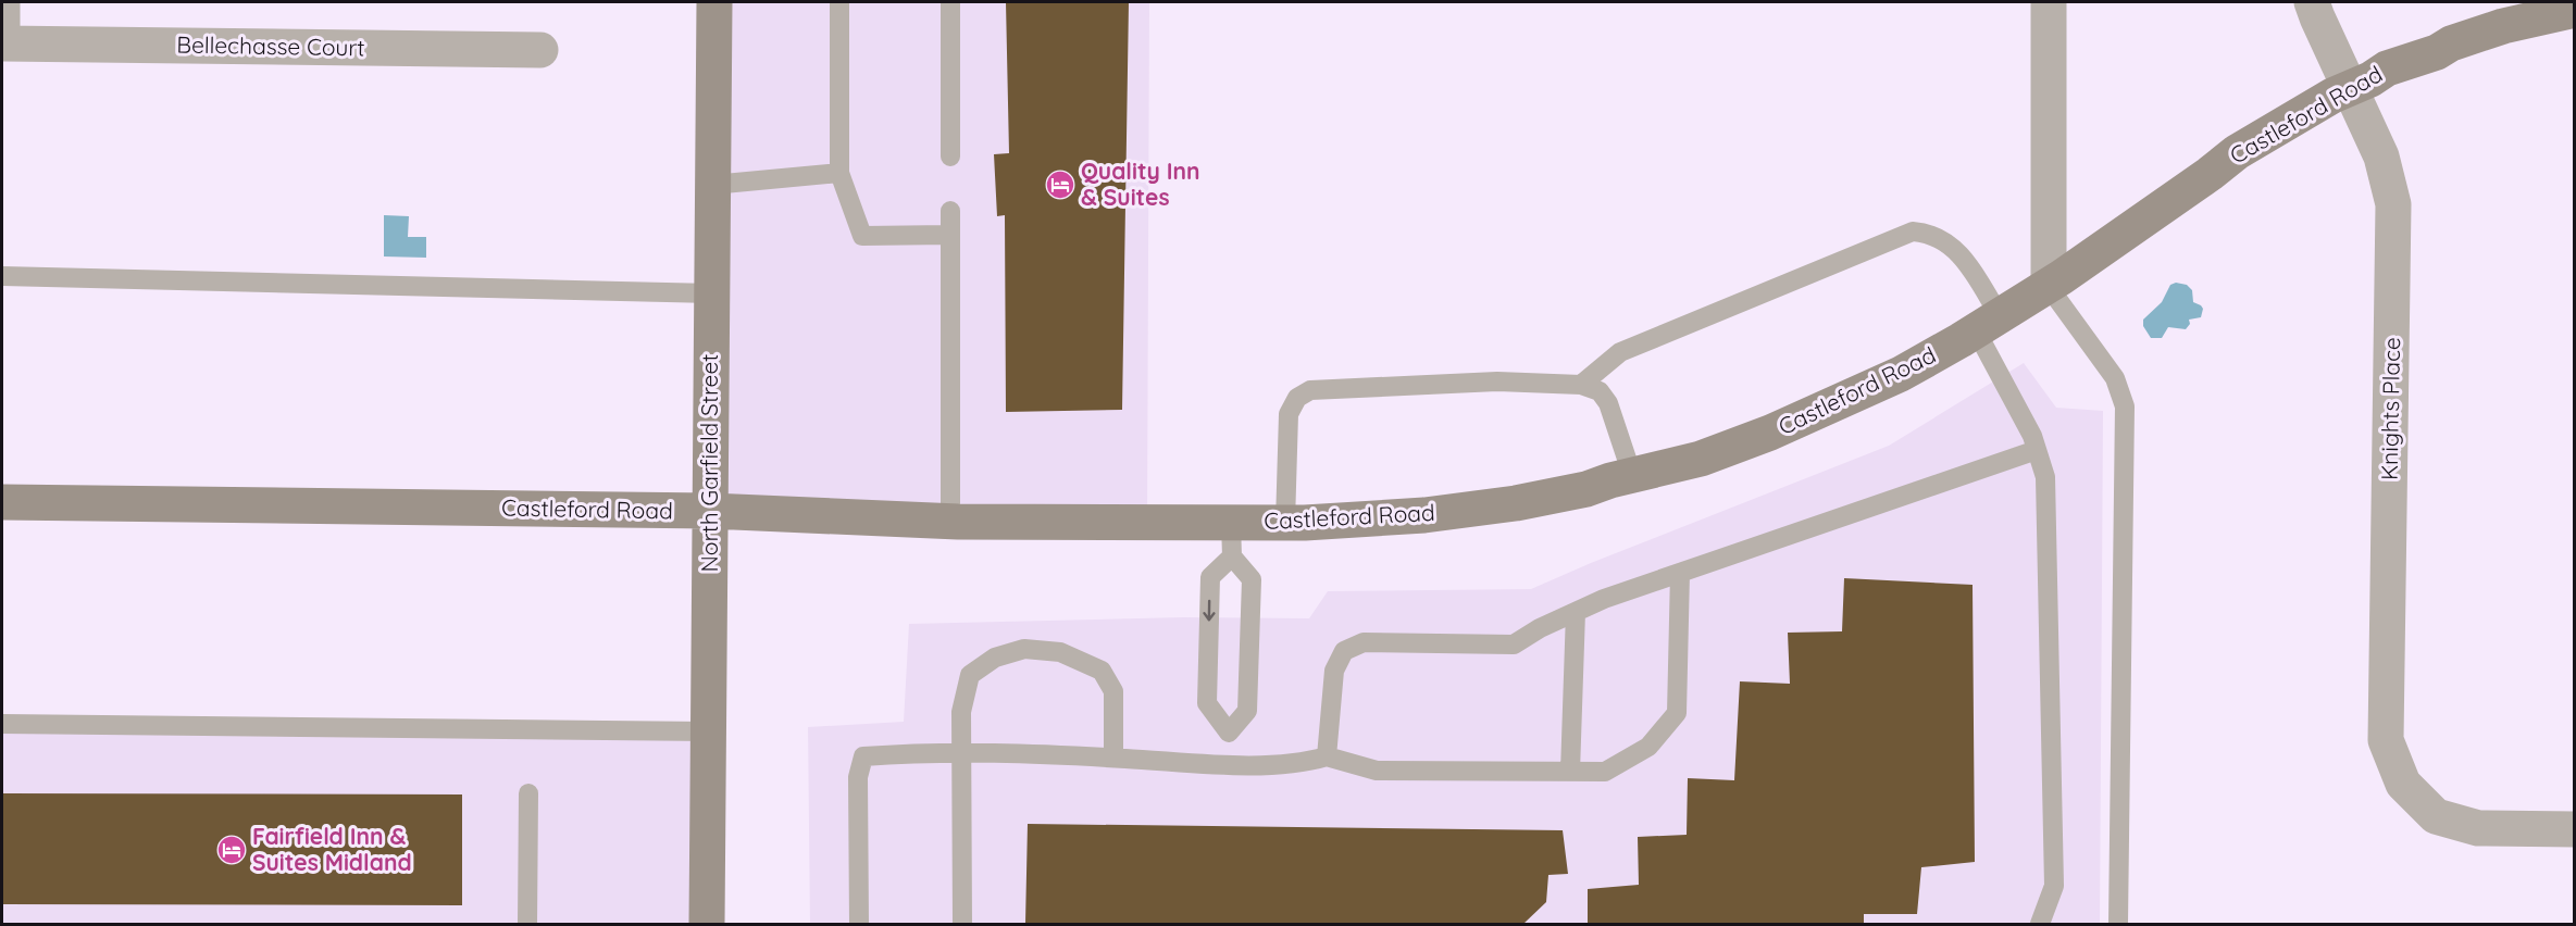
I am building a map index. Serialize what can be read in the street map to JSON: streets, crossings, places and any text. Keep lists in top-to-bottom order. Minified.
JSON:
{"streets":{"street":["Bellechasse Court","Castleford Road","Knights Place","North Garfield Street"]},"crossings":[["Castleford Road","Knights Place"],["Castleford Road","North Garfield Street"]],"places":{"hotel":["Quality Inn & Suites","Fairfield Inn & Suites Midland"]}}
